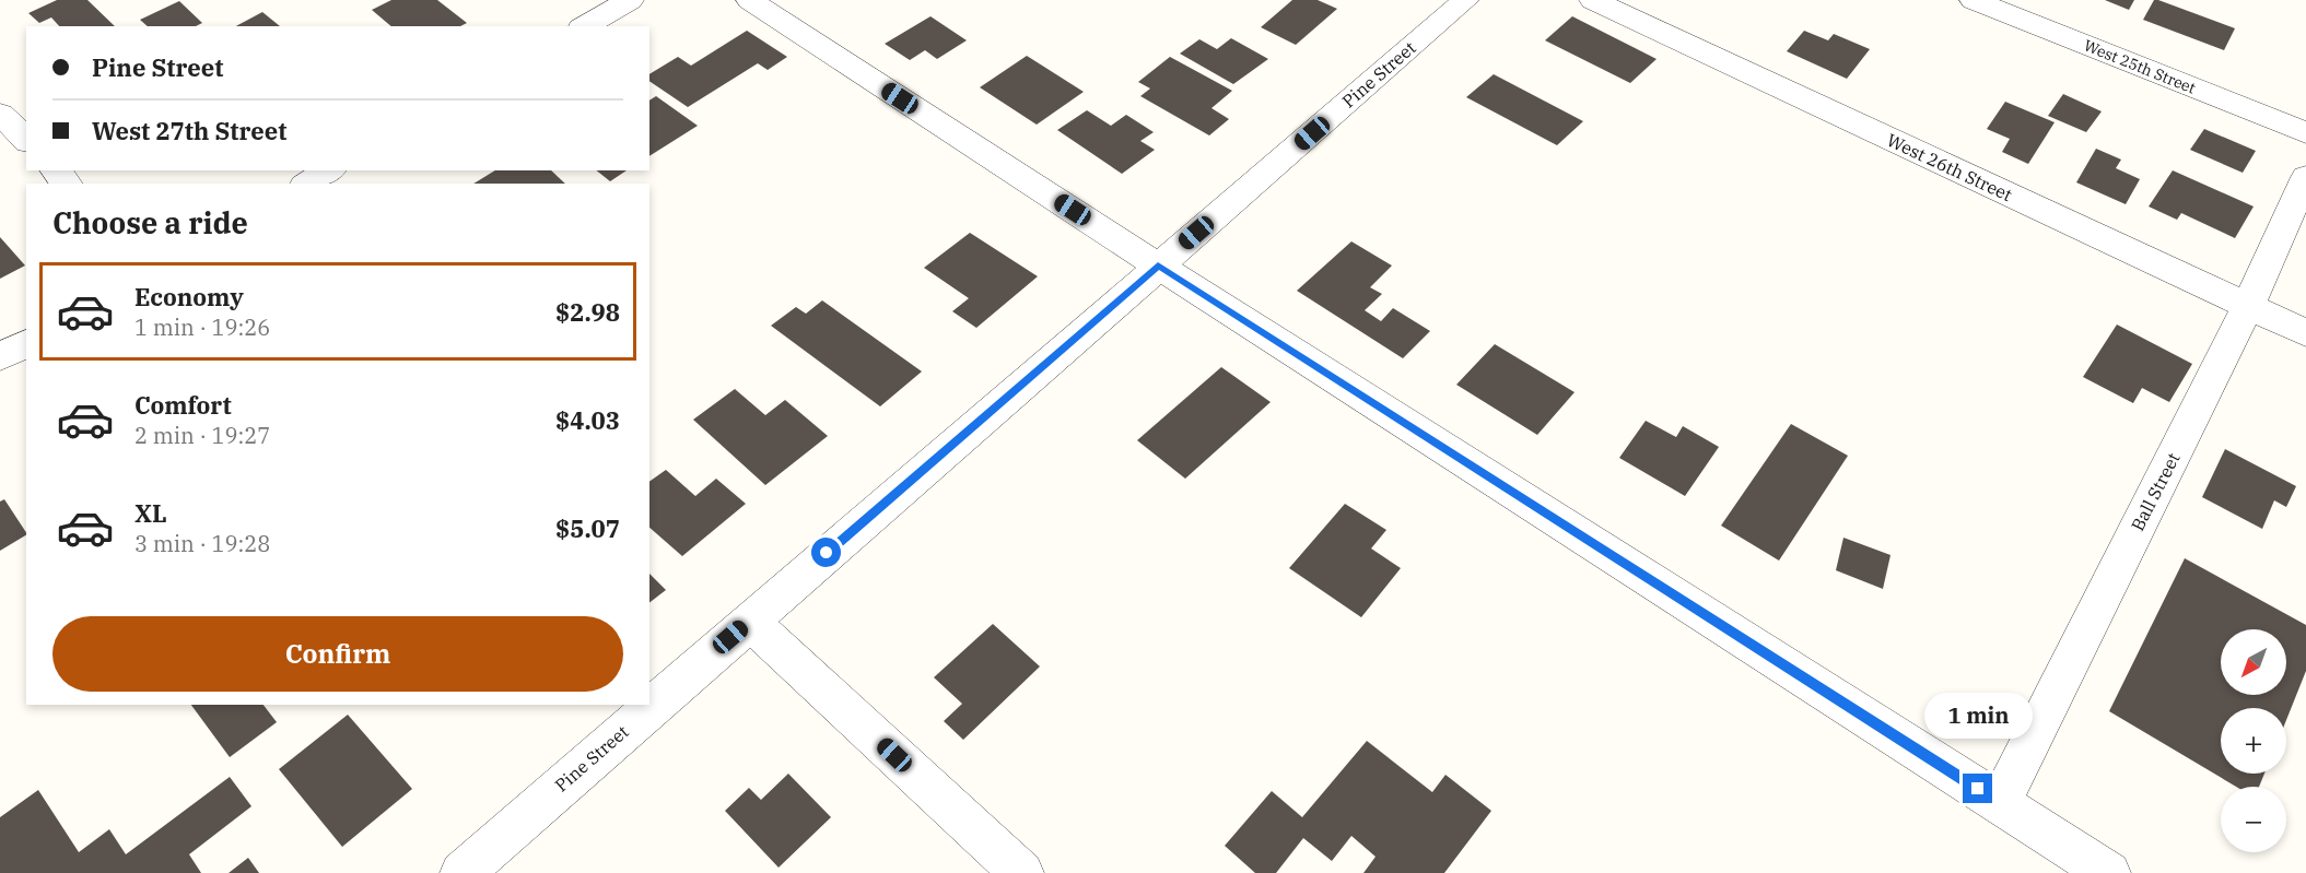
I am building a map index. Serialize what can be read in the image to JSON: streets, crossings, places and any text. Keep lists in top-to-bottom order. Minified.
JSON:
{"streets":{"street":["West 25th Street","Pine Street","West 26th Street","Ball Street"]},"crossings":[["West 26th Street","Ball Street"]],"north":"bottom left","page":{"banner":["Pine Street","West 27th Street"],"heading":"Choose a ride","list":[{"name":"Economy","note":"1 min · 19:26","value":"$2.98"},{"name":"Comfort","note":"2 min · 19:27","value":"$4.03"},{"name":"XL","note":"3 min · 19:28","value":"$5.07"}],"buttons":"Confirm","map_buttons":["+","−"],"bubble":"1 min"}}
